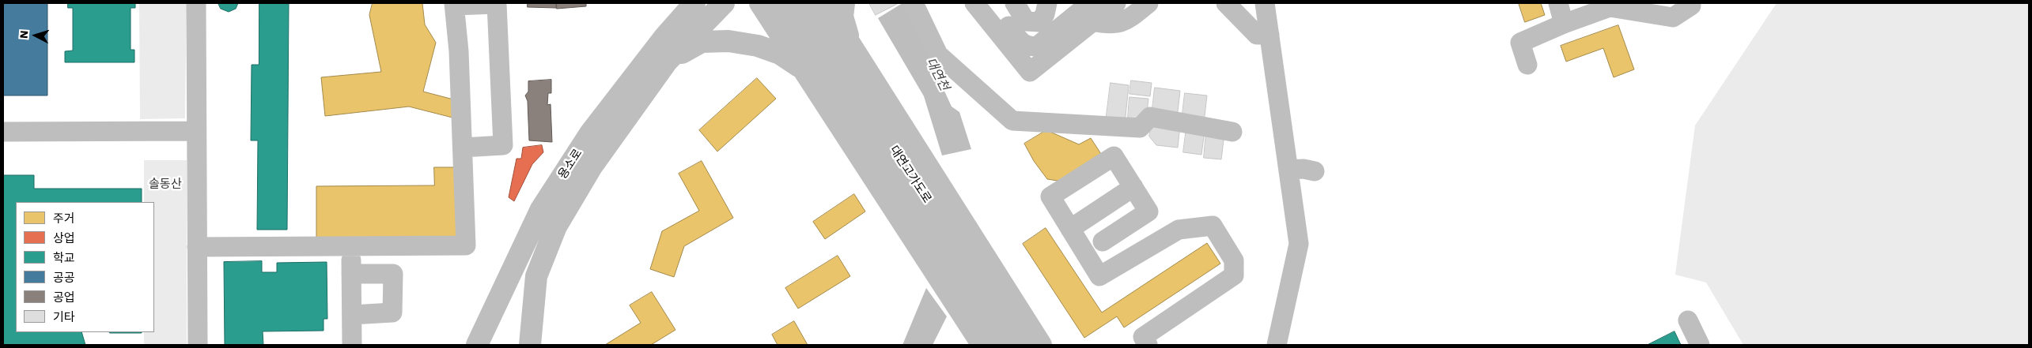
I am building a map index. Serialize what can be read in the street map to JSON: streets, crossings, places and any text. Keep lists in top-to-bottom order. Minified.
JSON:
{"streets":{"main road":["용소로","대연고가도로"]},"water":["대연천"],"parks":["솔동산"],"legend":["주거","상업","학교","공공","공업","기타"],"north":"left"}
